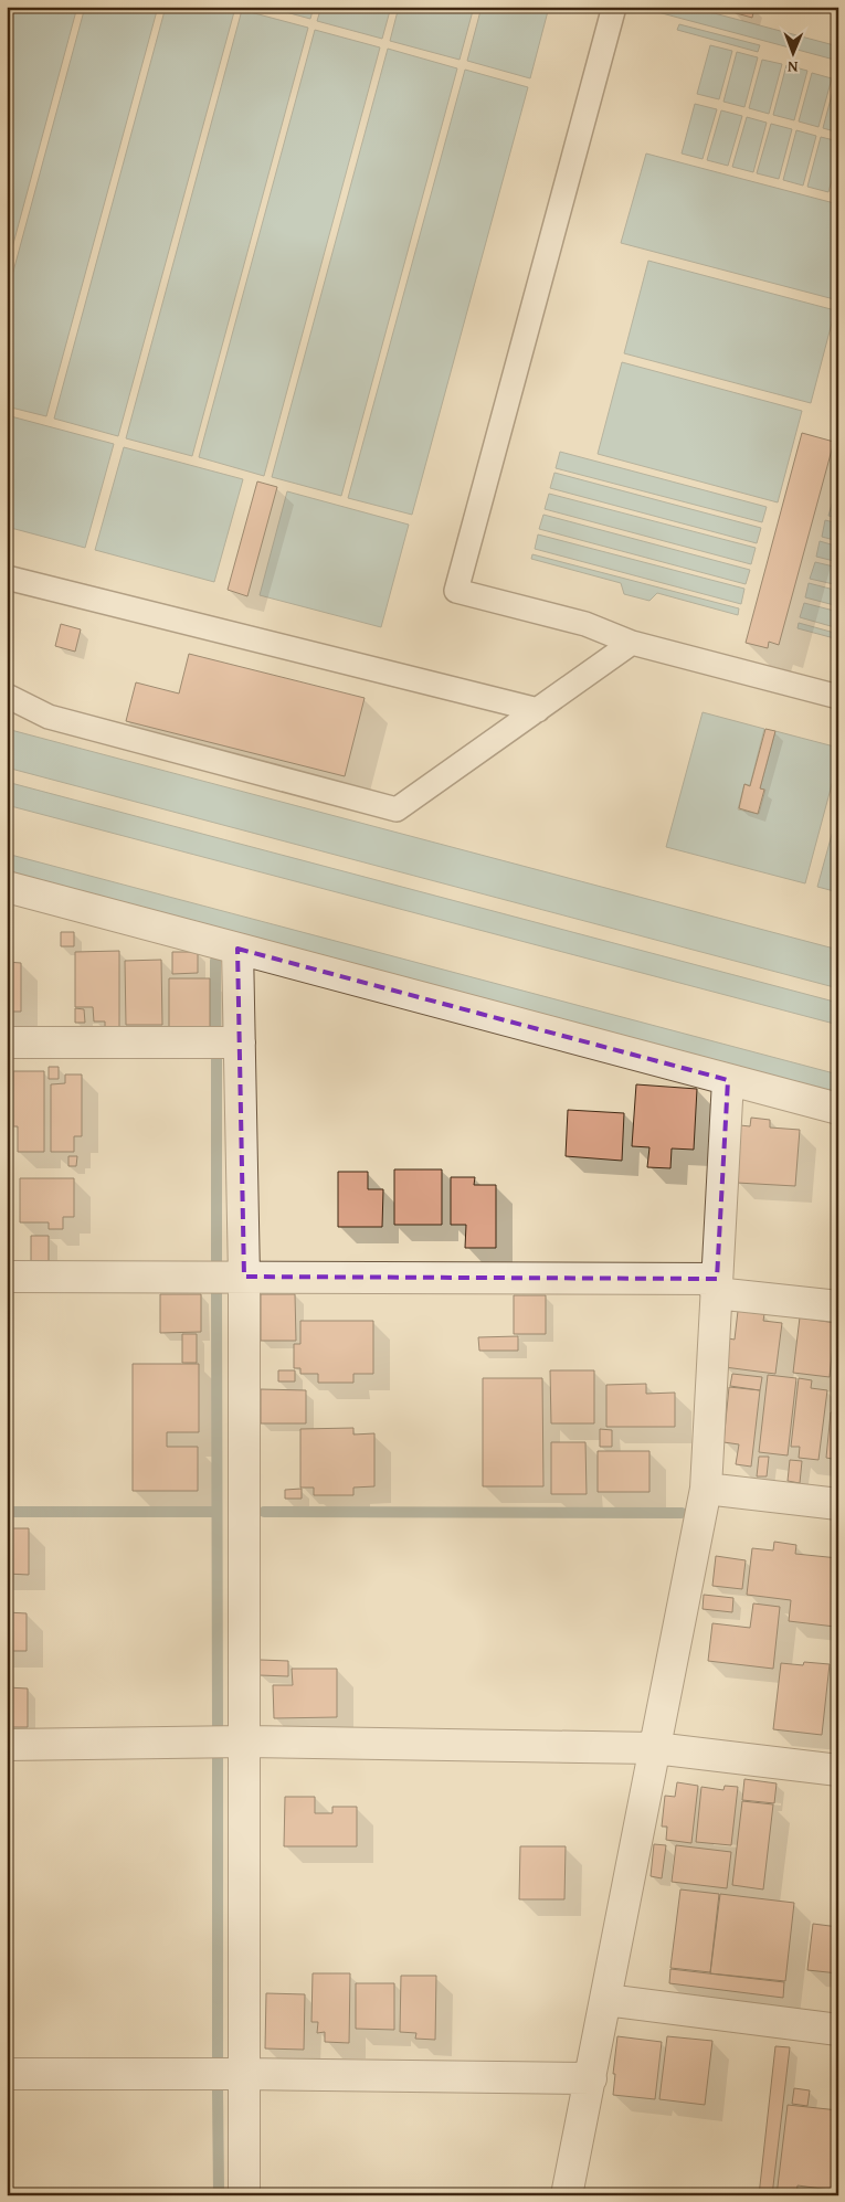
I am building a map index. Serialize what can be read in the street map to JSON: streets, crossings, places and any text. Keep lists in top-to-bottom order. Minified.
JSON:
{"north":"bottom"}
